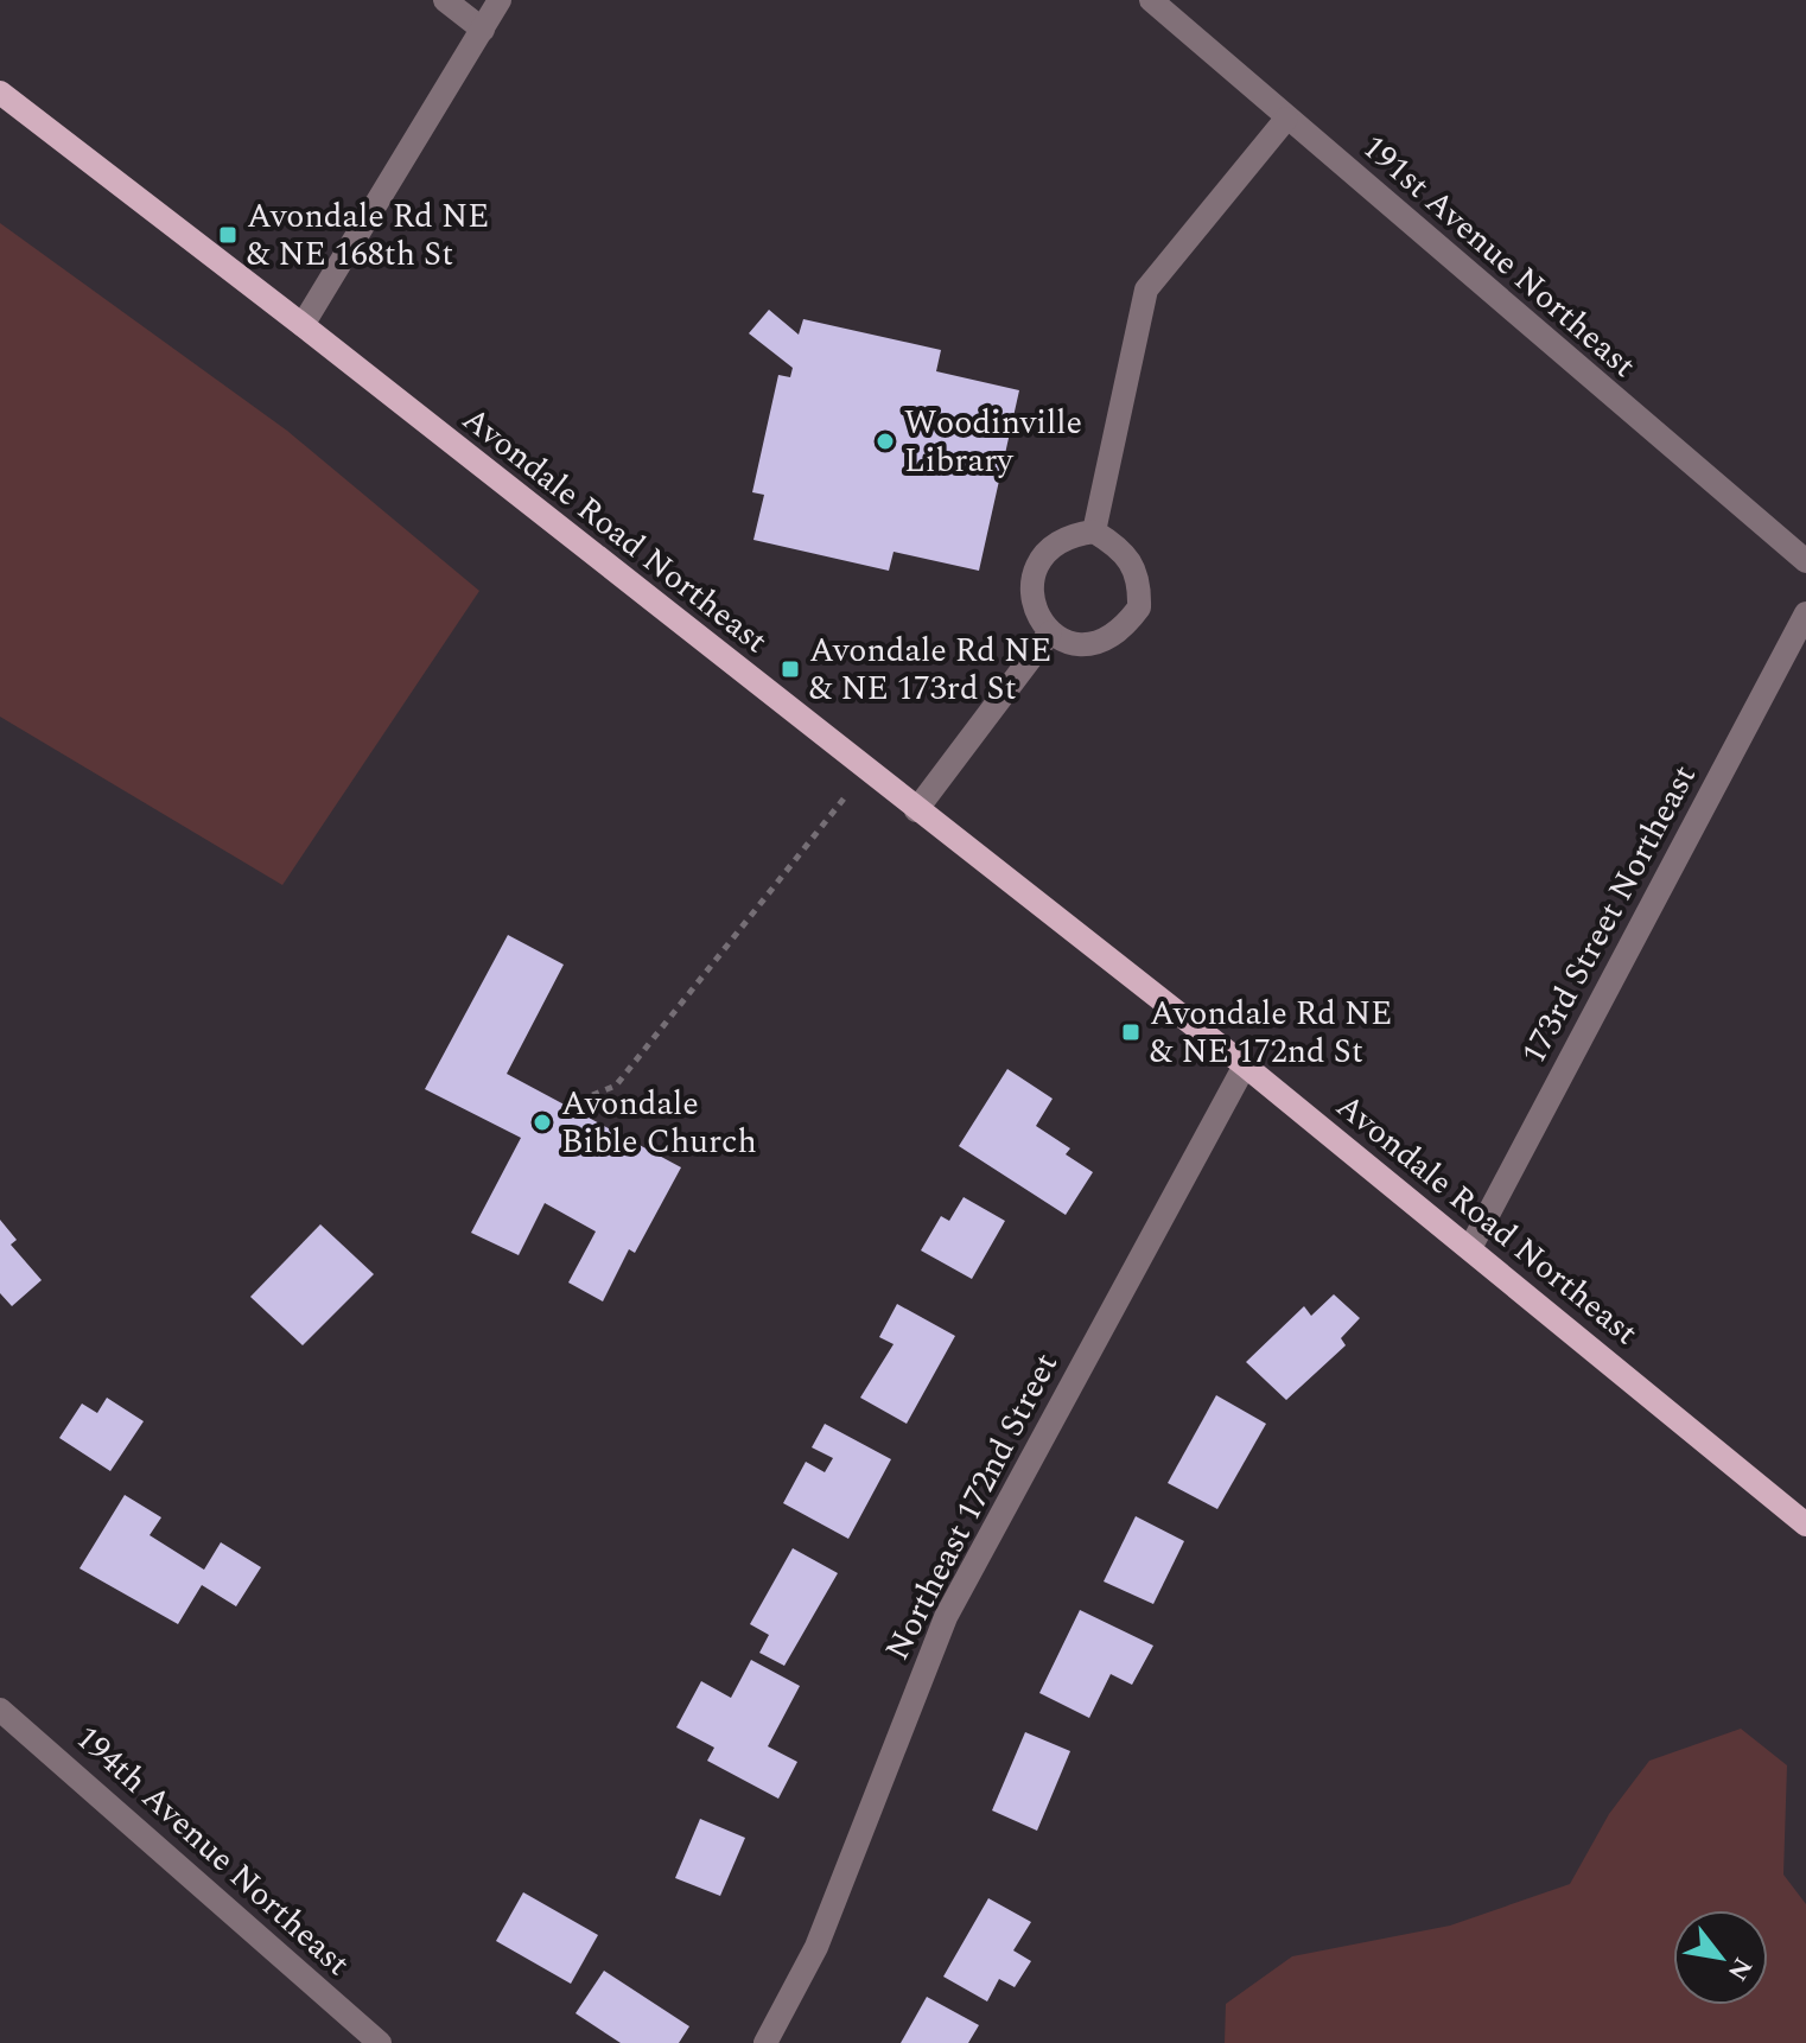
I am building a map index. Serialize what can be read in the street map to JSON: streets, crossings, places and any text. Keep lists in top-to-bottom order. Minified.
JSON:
{"streets":{"main road":["Avondale Road Northeast"],"street":["191st Avenue Northeast","173rd Street Northeast","Northeast 172nd Street","194th Avenue Northeast"]},"crossings":[["Avondale Road Northeast","173rd Street Northeast"],["Avondale Road Northeast","Northeast 172nd Street"]],"places":{"transit":["Avondale Rd NE & NE 168th St","Avondale Rd NE & NE 173rd St","Avondale Rd NE & NE 172nd St"],"other":["Woodinville Library","Avondale Bible Church"]},"north":"bottom right"}
